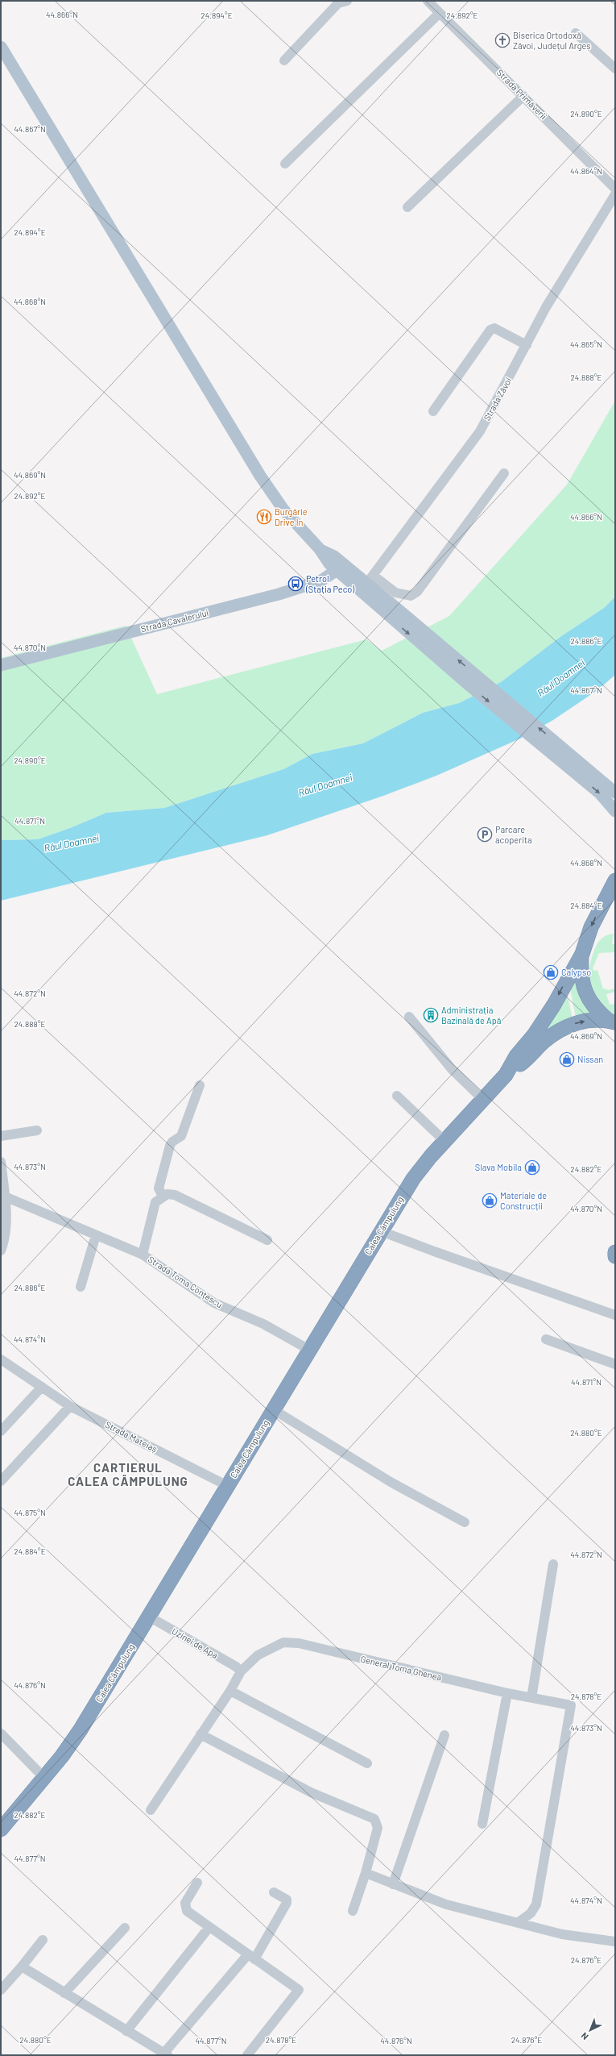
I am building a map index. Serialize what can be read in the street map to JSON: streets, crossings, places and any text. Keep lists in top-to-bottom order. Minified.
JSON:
{"streets":{"highway":["Calea Câmpulung"],"main road":["Strada Cavalerului"],"street":["Strada Primăverii","Strada Zăvoi","Strada Toma Conțescu","Strada Mateiaș","Uzinei de Apa","General Toma Ghenea"]},"crossings":[["Calea Câmpulung","Strada Toma Conțescu"],["Calea Câmpulung","Strada Mateiaș"],["Calea Câmpulung","Uzinei de Apa"],["Uzinei de Apa","General Toma Ghenea"]],"districts":["CARTIERUL CALEA CÂMPULUNG"],"water":["Râul Doamnei"],"places":{"church":["Biserica Ortodoxă Zăvoi, Județul Argeș"],"restaurant":["Burgărie Drive In"],"bus stop":["Petrol (Stația Peco)"],"parking":["Parcare acoperita"],"shop":["Calypso","Nissan","Slava Mobila","Materiale de Construcții"],"building":["Administrația Bazinală de Apă"]},"north":"bottom left","coordinates":["44.866°N","24.894°E","24.892°E","24.890°E","44.867°N","44.864°N","44.868°N","44.865°N","24.888°E","44.869°N","24.886°E","44.870°N","44.871°N","24.884°E","44.872°N","44.873°N","24.882°E","44.874°N","24.880°E","44.875°N","44.876°N","24.878°E","44.877°N","24.876°E"]}
